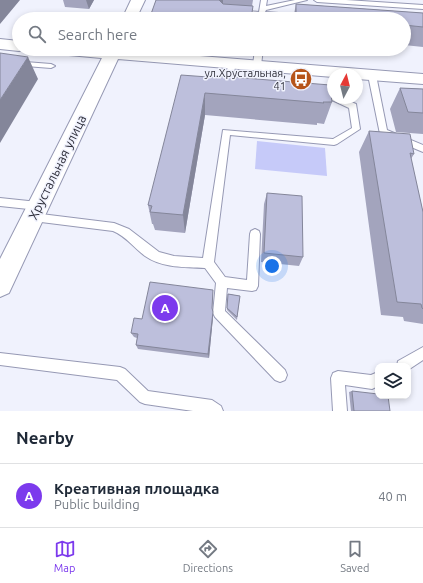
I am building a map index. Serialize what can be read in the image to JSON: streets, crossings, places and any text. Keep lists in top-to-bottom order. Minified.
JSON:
{"streets":{"street":["Хрустальная улица"]},"places":{"bus stop":["ул.Хрустальная, 41"]},"north":"top","page":{"search":"Search here","pins":"A","heading":"Nearby","list":[{"mark":"A","name":"Креативная площадка","note":"Public building","value":"40 m"}],"nav":["Map","Directions","Saved"]}}
